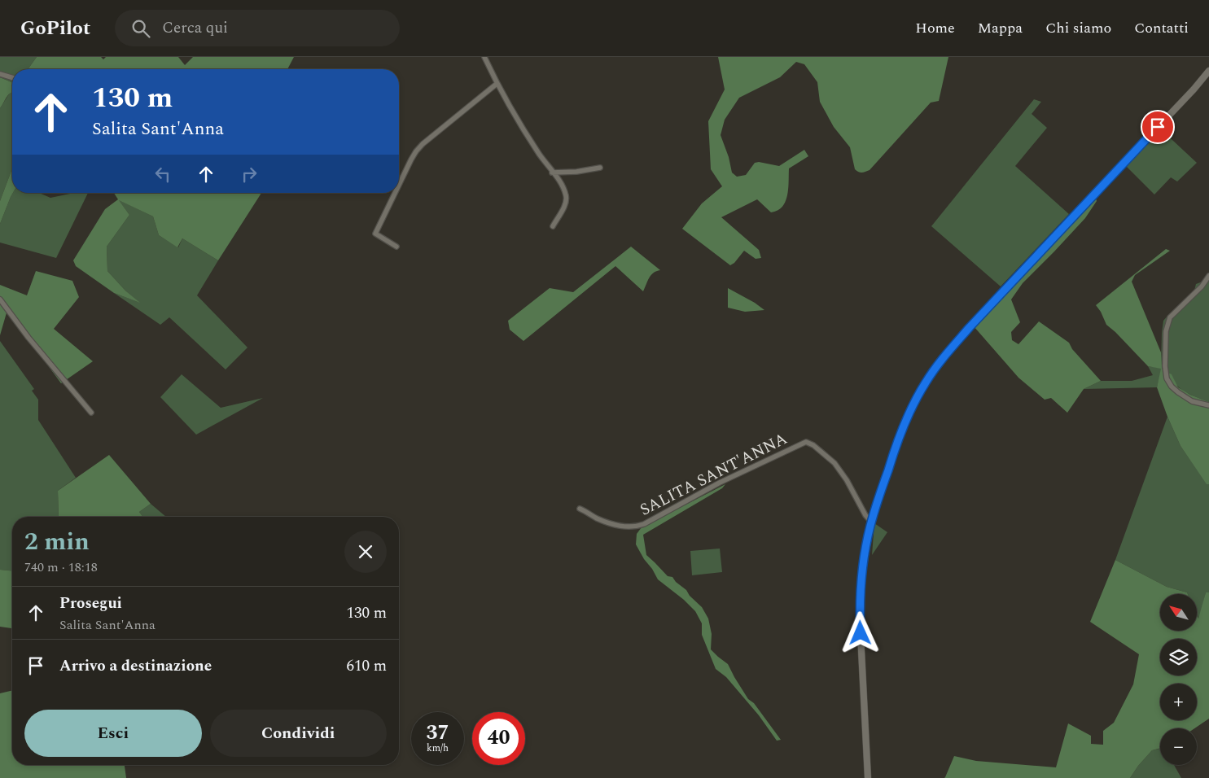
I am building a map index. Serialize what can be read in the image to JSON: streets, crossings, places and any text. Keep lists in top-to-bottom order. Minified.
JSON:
{"streets":{"street":["SALITA SANT'ANNA"]},"north":"top left","page":{"header":"GoPilot","search":"Cerca qui","nav":["Home","Mappa","Chi siamo","Contatti"],"turn":["130 m","Salita Sant'Anna"],"heading":["2 min","740 m · 18:18"],"list":[{"name":"Prosegui","note":"Salita Sant'Anna","value":"130 m"},{"name":"Arrivo a destinazione","value":"610 m"}],"map_buttons":["+","−"],"buttons":["Esci","Condividi"],"speed":"37 km/h","limit":"40"}}
